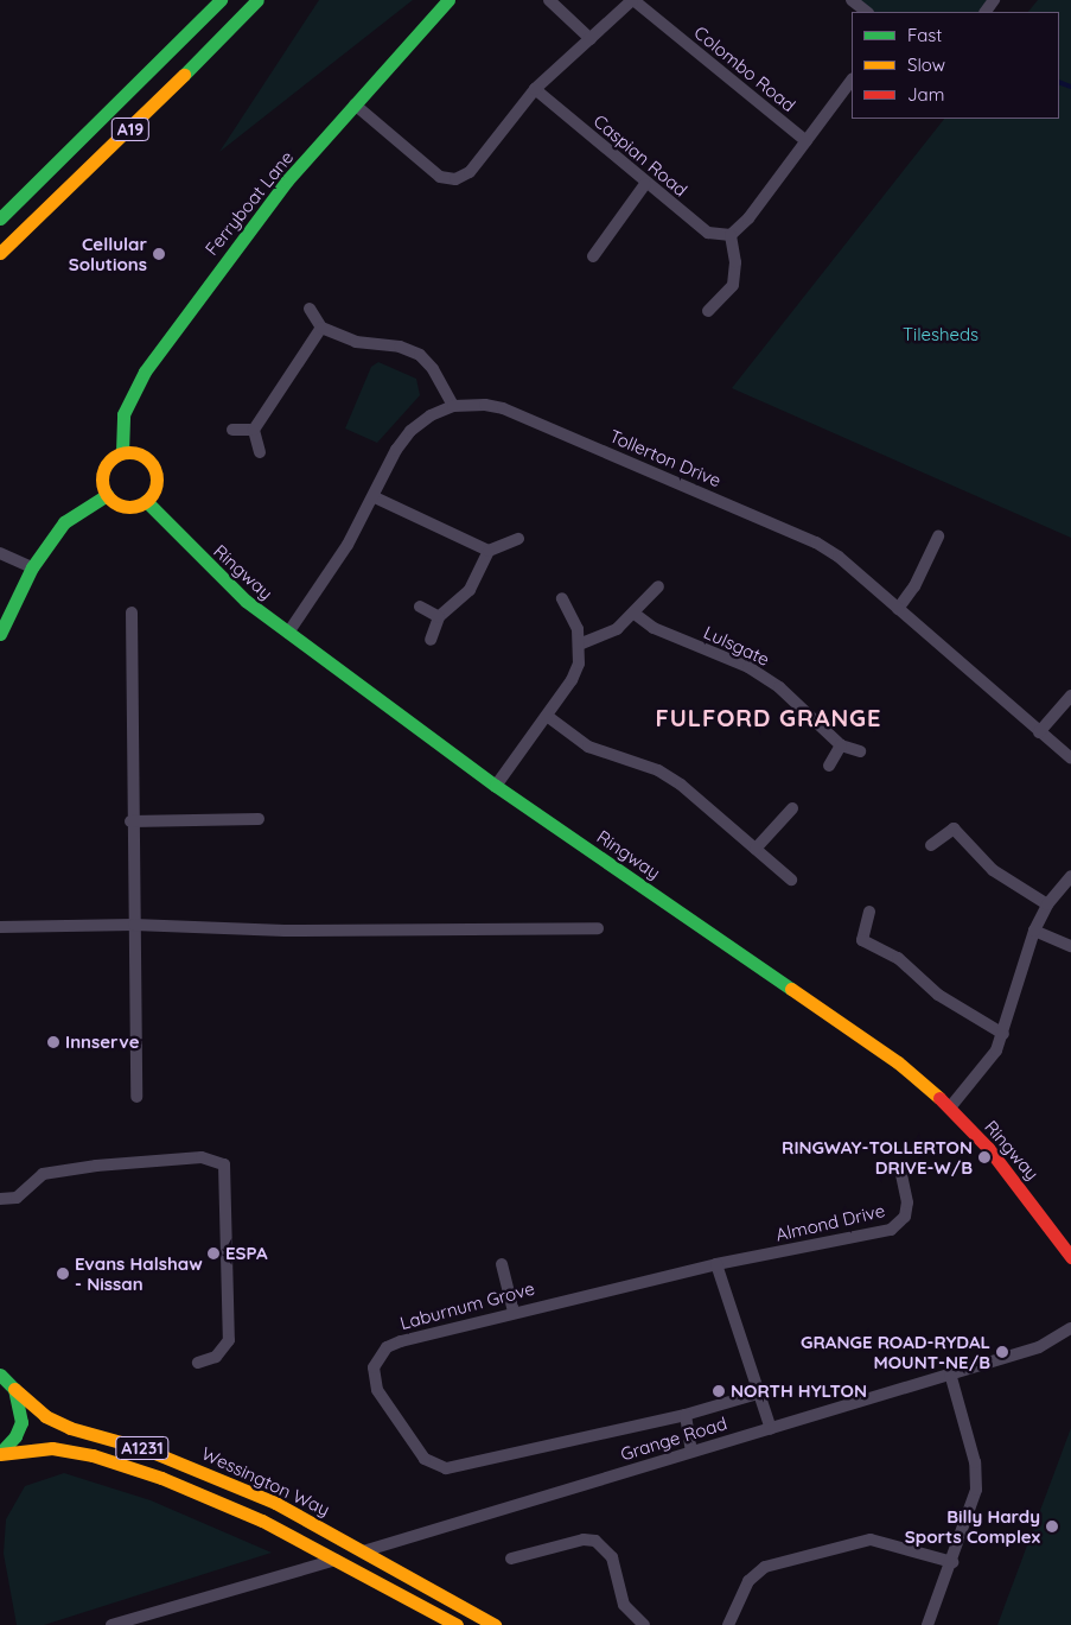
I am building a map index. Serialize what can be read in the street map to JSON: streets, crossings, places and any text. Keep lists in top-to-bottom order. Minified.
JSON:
{"streets":{"main road":["A19","Ferryboat Lane","Ringway","A1231","Wessington Way"],"street":["Colombo Road","Caspian Road","Tollerton Drive","Lulsgate","Almond Drive","Laburnum Grove","Grange Road"]},"crossings":[["Ferryboat Lane","Ringway"],["Tollerton Drive","Ringway"],["Almond Drive","Laburnum Grove"]],"districts":["FULFORD GRANGE"],"parks":["Tilesheds"],"places":["Cellular Solutions","Innserve","RINGWAY-TOLLERTON DRIVE-W/B","ESPA","Evans Halshaw - Nissan","GRANGE ROAD-RYDAL MOUNT-NE/B","NORTH HYLTON","Billy Hardy Sports Complex"],"legend":["Fast","Slow","Jam"]}
